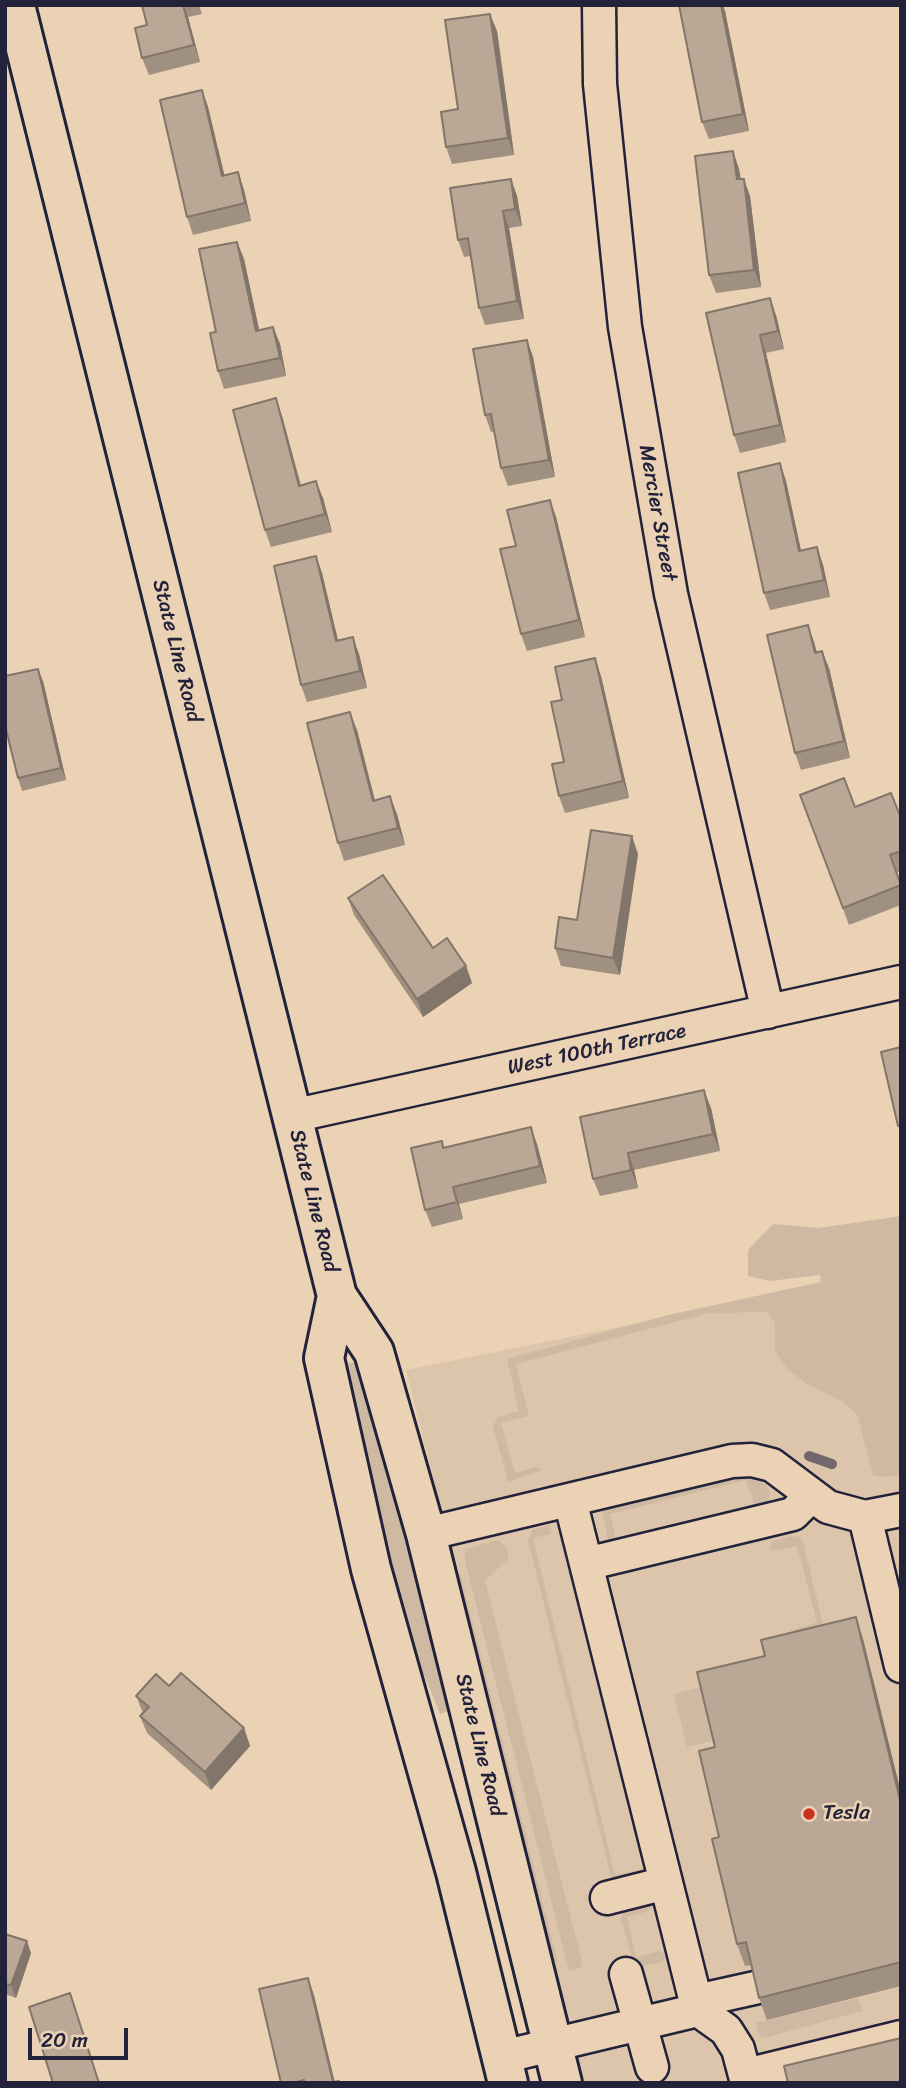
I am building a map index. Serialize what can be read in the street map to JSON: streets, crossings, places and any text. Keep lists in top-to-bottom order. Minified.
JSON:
{"streets":{"main road":["State Line Road"],"street":["Mercier Street","West 100th Terrace"]},"crossings":[["Mercier Street","West 100th Terrace"],["State Line Road","West 100th Terrace"]],"places":["Tesla"],"scale_bar":"20 m"}
